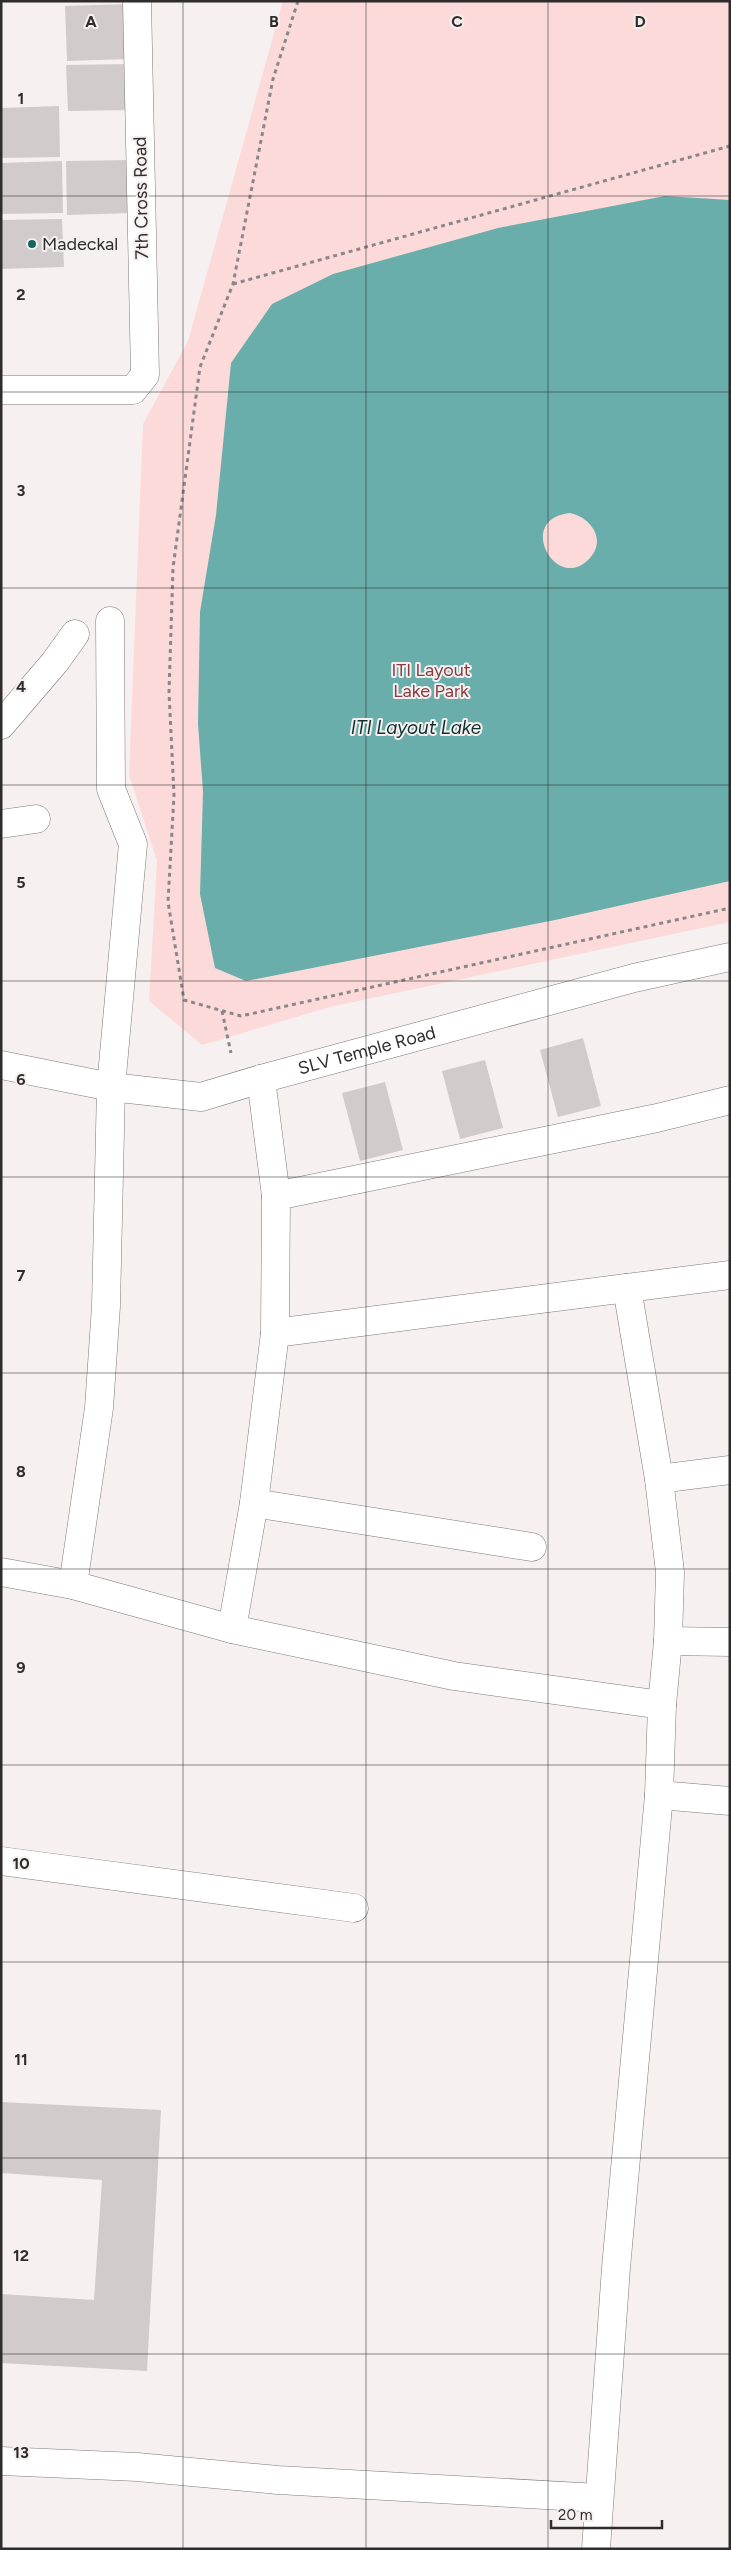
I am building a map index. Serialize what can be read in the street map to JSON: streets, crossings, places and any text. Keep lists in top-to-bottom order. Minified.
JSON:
{"streets":{"street":["7th Cross Road","SLV Temple Road"]},"water":["ITI Layout Lake"],"parks":["ITI Layout Lake Park"],"places":["Madeckal"],"scale_bar":"20 m","grid":{"columns":["A","B","C","D"],"rows":["1","2","3","4","5","6","7","8","9","10","11","12","13"]}}
